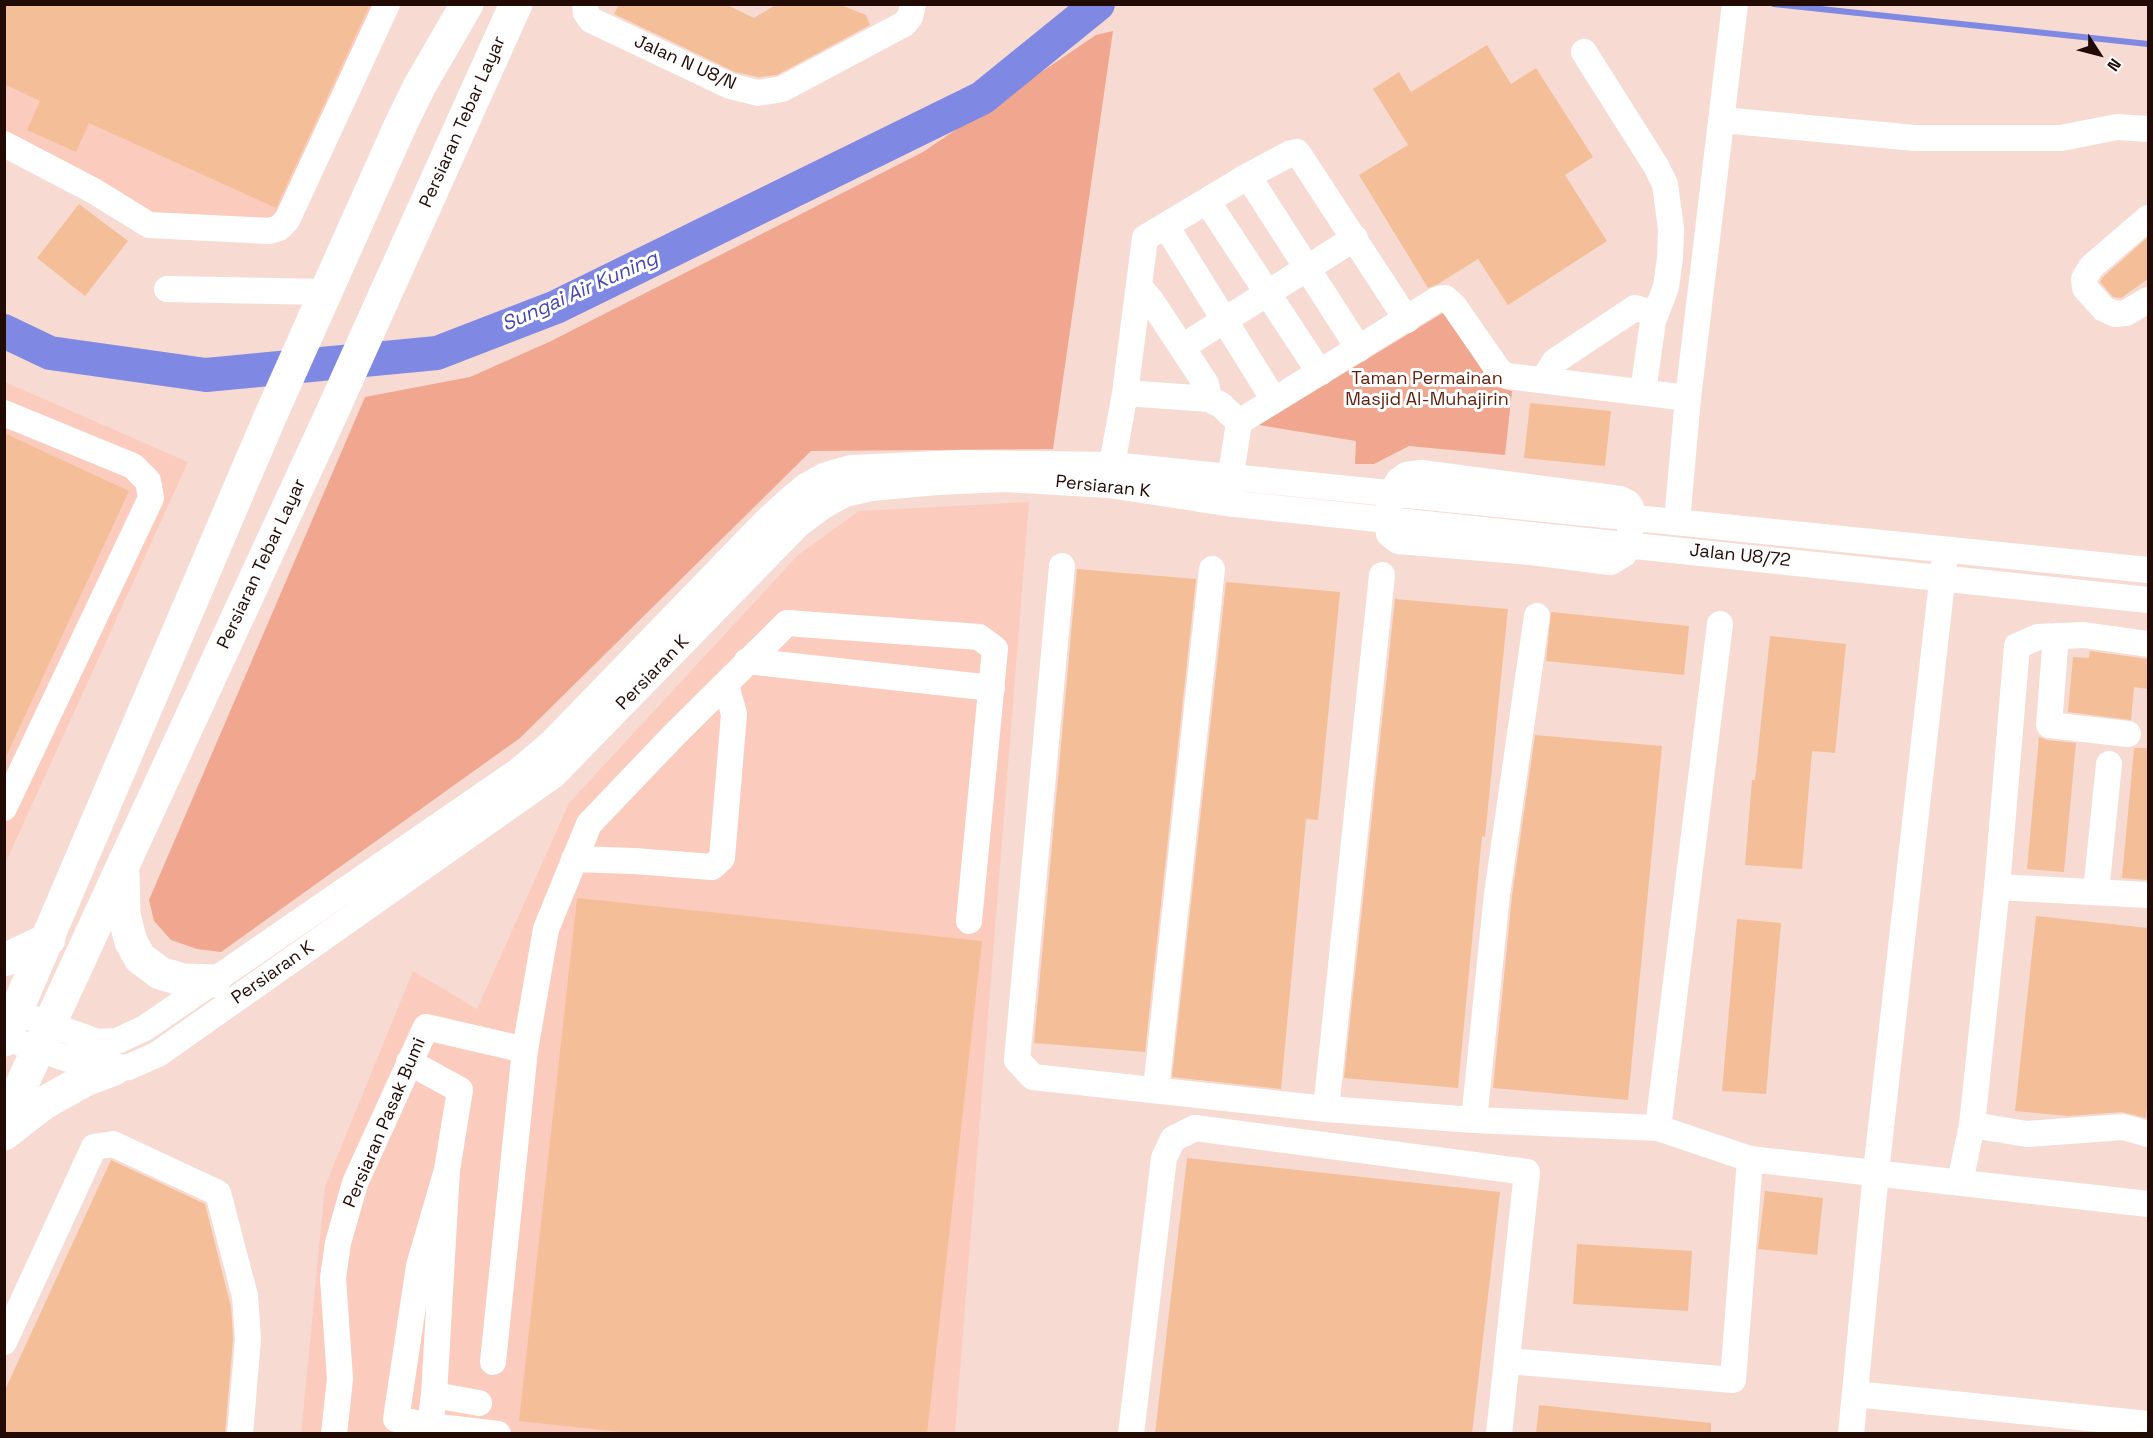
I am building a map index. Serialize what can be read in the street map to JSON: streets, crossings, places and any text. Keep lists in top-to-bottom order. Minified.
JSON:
{"streets":{"main road":["Persiaran Tebar Layar"],"street":["Jalan N U8/N","Persiaran K","Jalan U8/72","Persiaran Pasak Bumi"]},"crossings":[["Persiaran Tebar Layar","Persiaran K"],["Persiaran K","Jalan U8/72"]],"water":["Sungai Air Kuning"],"parks":["Taman Permainan Masjid Al-Muhajirin"],"north":"bottom right"}
